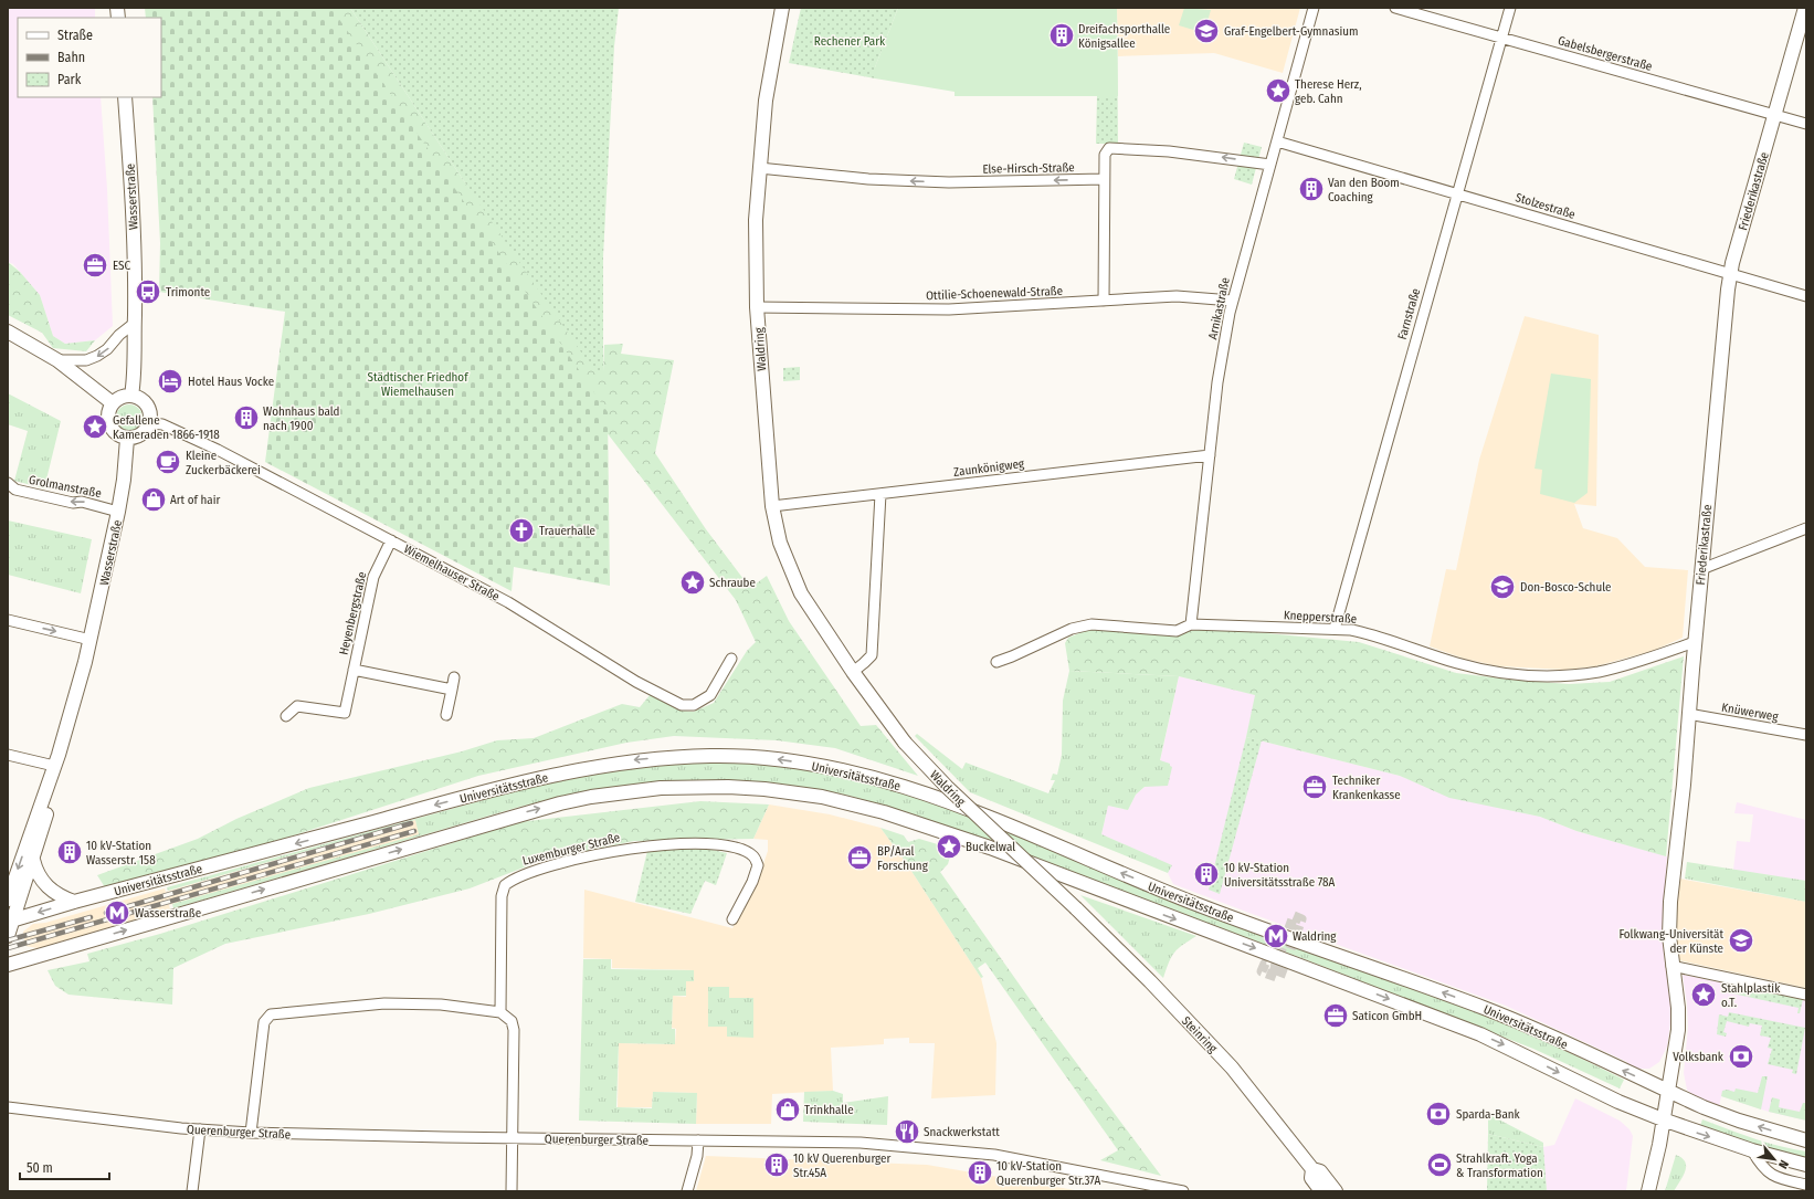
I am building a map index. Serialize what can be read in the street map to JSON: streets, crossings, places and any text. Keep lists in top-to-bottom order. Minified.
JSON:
{"streets":{"main road":["Friederikastraße","Wasserstraße","Waldring","Universitätsstraße","Steinring"],"street":["Gabelsbergerstraße","Else-Hirsch-Straße","Stolzestraße","Ottilie-Schoenewald-Straße","Arnikastraße","Farnstraße","Zaunkönigweg","Grolmanstraße","Wiemelhauser Straße","Heyenbergstraße","Knepperstraße","Knüwerweg","Luxemburger Straße","Querenburger Straße"]},"crossings":[["Gabelsbergerstraße","Friederikastraße"],["Gabelsbergerstraße","Farnstraße"],["Else-Hirsch-Straße","Waldring"],["Friederikastraße","Stolzestraße"],["Friederikastraße","Knepperstraße"],["Friederikastraße","Knüwerweg"],["Friederikastraße","Universitätsstraße"],["Wasserstraße","Grolmanstraße"],["Wasserstraße","Wiemelhauser Straße"],["Wasserstraße","Universitätsstraße"],["Stolzestraße","Arnikastraße"],["Stolzestraße","Farnstraße"],["Ottilie-Schoenewald-Straße","Arnikastraße"],["Ottilie-Schoenewald-Straße","Waldring"],["Arnikastraße","Zaunkönigweg"],["Arnikastraße","Knepperstraße"],["Farnstraße","Knepperstraße"],["Waldring","Zaunkönigweg"],["Waldring","Steinring"],["Wiemelhauser Straße","Heyenbergstraße"]],"one_way":["Else-Hirsch-Straße","Grolmanstraße"],"parks":["Rechener Park","Städtischer Friedhof Wiemelhausen"],"places":{"school or university":["Graf-Engelbert-Gymnasium","Don-Bosco-Schule","Folkwang-Universität der Künste"],"building":["Dreifachsporthalle Königsallee","Van den Boom Coaching","Wohnhaus bald nach 1900","10 kV-Station Wasserstr. 158","10 kV-Station Universitätsstraße 78A","10 kV Querenburger Str.45A","10 kV-Station Querenburger Str.37A"],"place":["Therese Herz, geb. Cahn","Gefallene Kameraden 1866-1918","Schraube","Buckelwal","Stahlplastik o.T."],"office":["ESC","Techniker Krankenkasse","BP/Aral Forschung","Saticon GmbH"],"bus stop":["Trimonte"],"hotel":["Hotel Haus Vocke"],"cafe":["Kleine Zuckerbäckerei"],"shop":["Art of hair","Trinkhalle"],"church":["Trauerhalle"],"metro station":["Wasserstraße","Waldring"],"bank":["Volksbank","Sparda-Bank"],"restaurant":["Snackwerkstatt"],"sports":["Strahlkraft. Yoga & Transformation"]},"legend":["Straße","Bahn","Park"],"scale_bar":"50 m","north":"bottom right"}
